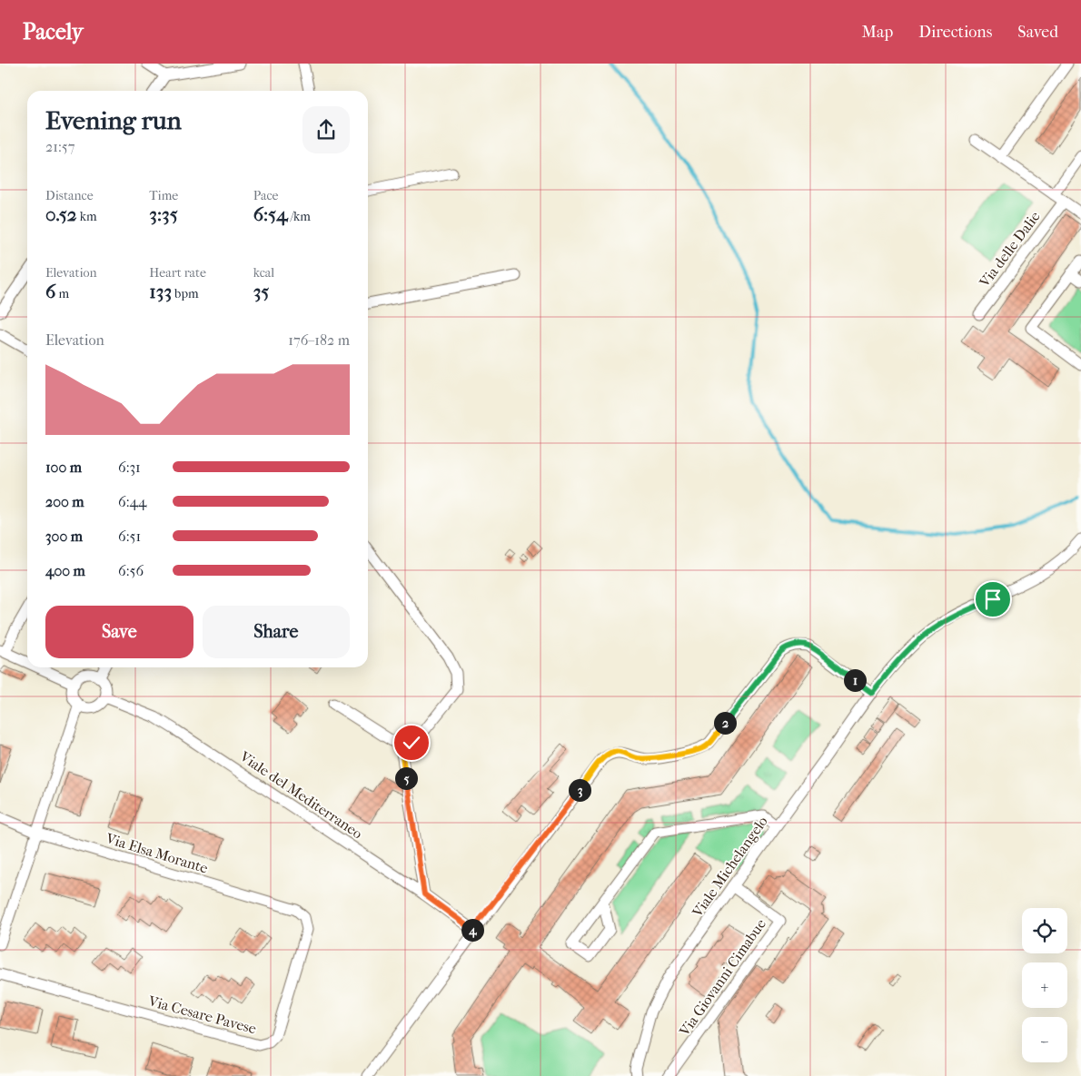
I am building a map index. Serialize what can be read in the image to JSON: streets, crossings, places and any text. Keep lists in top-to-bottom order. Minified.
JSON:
{"streets":{"street":["Via delle Dalie","Viale del Mediterraneo","Via Elsa Morante","Viale Michelangelo","Via Giovanni Cimabue","Via Cesare Pavese"]},"crossings":[["Via Elsa Morante","Via Cesare Pavese"],["Viale Michelangelo","Via Giovanni Cimabue"]],"page":{"header":"Pacely","nav":["Map","Directions","Saved"],"heading":["Evening run","21:57"],"stats":[["Distance","0.52 km"],["Time","3:35"],["Pace","6:54 /km"],["Elevation","6 m"],["Heart rate","133 bpm"],["kcal","35"]],"chart":["Elevation","176–182 m"],"list":[{"name":"100 m","note":"6:31"},{"name":"200 m","note":"6:44"},{"name":"300 m","note":"6:51"},{"name":"400 m","note":"6:56"}],"buttons":["Save","Share"],"pins":["1","2","5","3","4"],"map_buttons":["+","−"]}}
